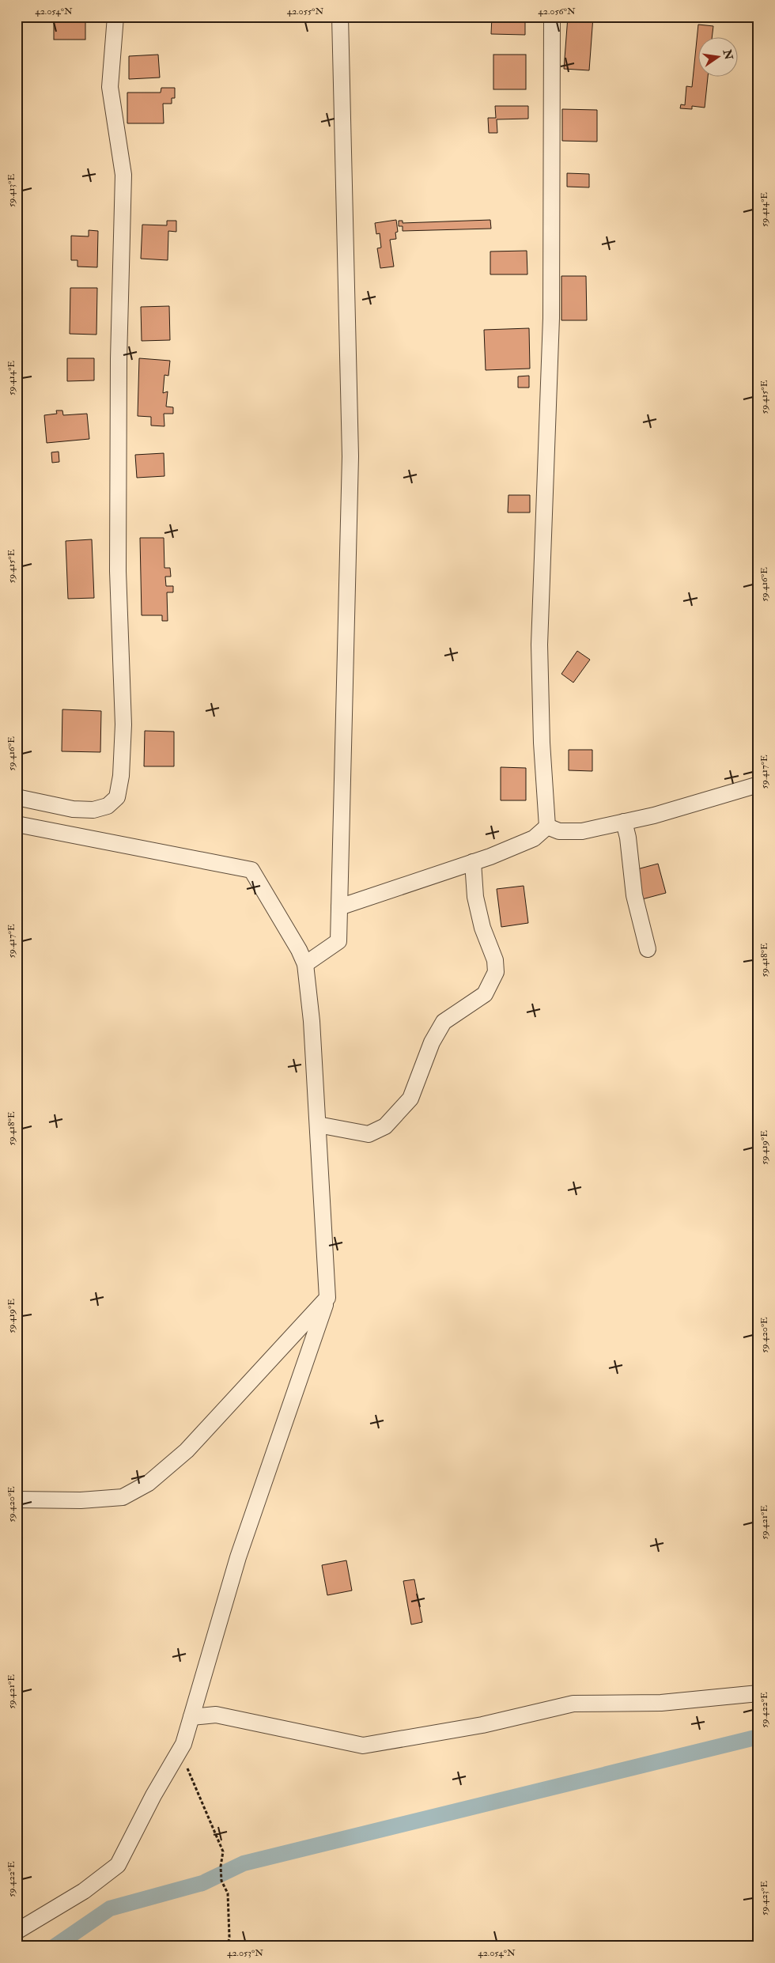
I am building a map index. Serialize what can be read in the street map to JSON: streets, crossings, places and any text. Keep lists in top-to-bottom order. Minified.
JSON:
{"north":"right","coordinates":["42.054°N","42.055°N","42.056°N","59.413°E","59.414°E","59.415°E","59.416°E","59.417°E","59.418°E","59.419°E","59.420°E","59.421°E","59.422°E","59.423°E","42.053°N"]}
